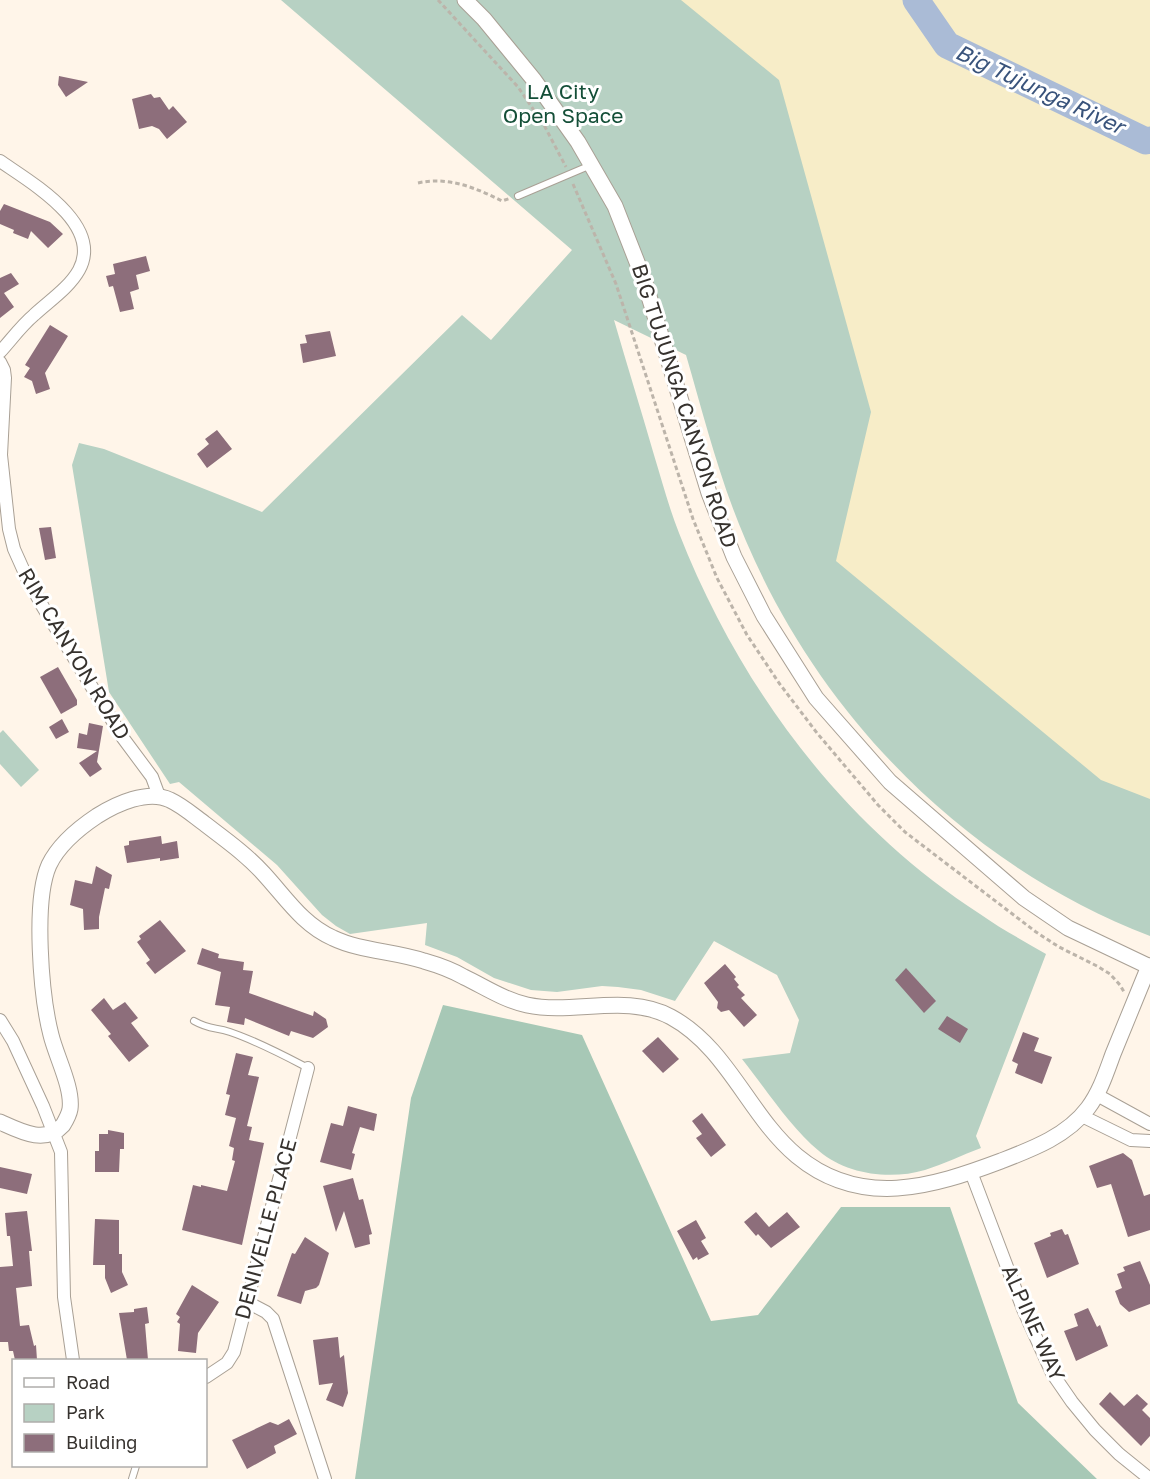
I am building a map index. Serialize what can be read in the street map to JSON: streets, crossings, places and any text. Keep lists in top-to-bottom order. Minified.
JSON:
{"streets":{"street":["BIG TUJUNGA CANYON ROAD","RIM CANYON ROAD","DENIVELLE PLACE","ALPINE WAY"]},"water":["Big Tujunga River"],"parks":["LA City Open Space"],"legend":["Road","Park","Building"]}
